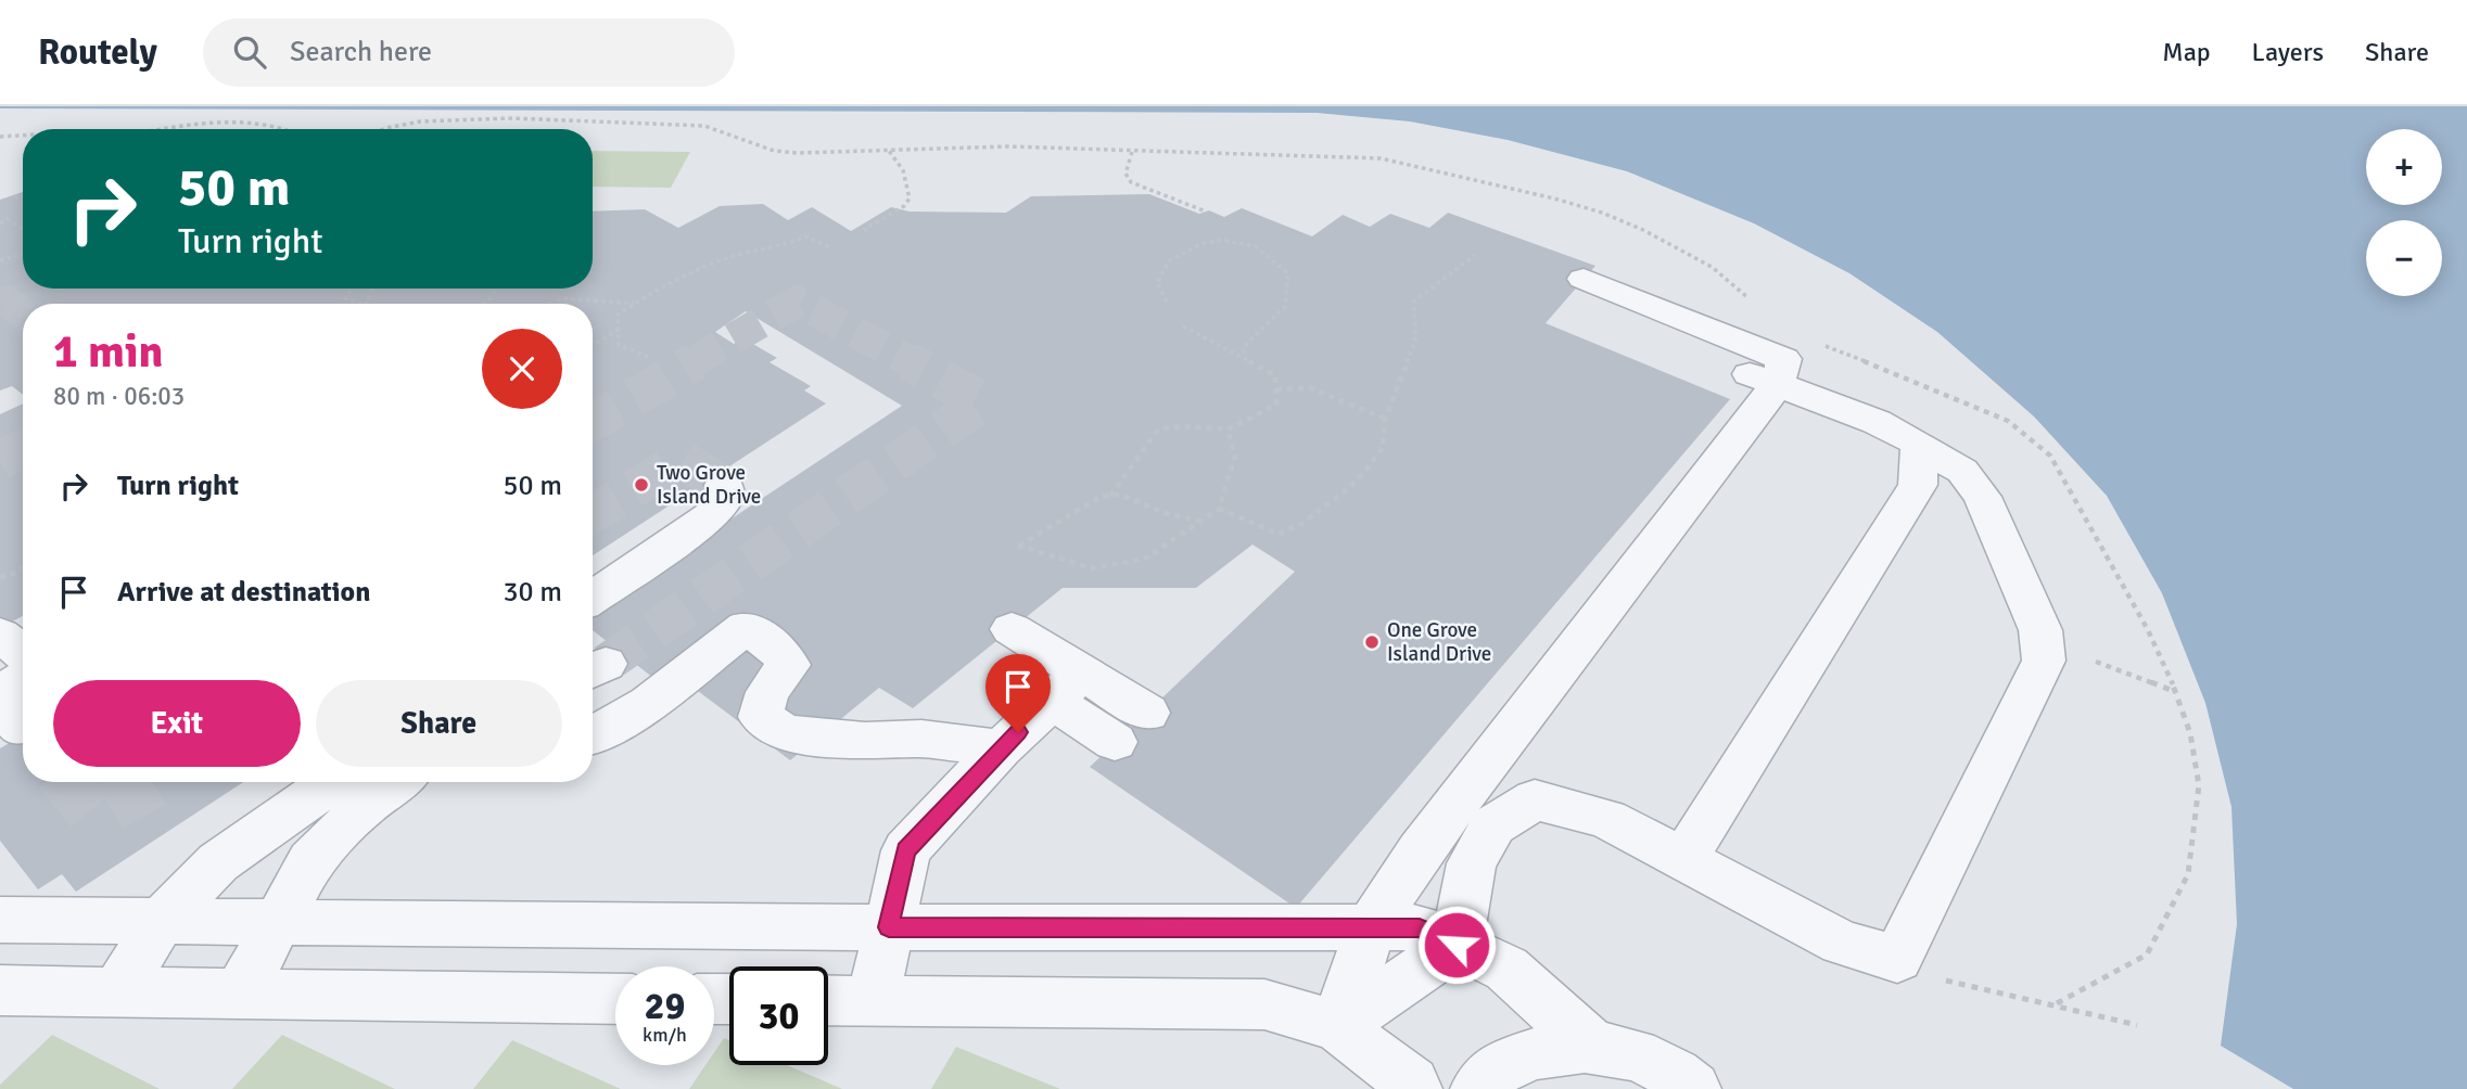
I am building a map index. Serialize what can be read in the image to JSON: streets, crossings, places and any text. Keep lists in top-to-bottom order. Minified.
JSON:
{"places":["Two Grove Island Drive","One Grove Island Drive"],"page":{"header":"Routely","search":"Search here","nav":["Map","Layers","Share"],"map_buttons":["+","−"],"turn":["50 m","Turn right"],"heading":["1 min","80 m · 06:03"],"list":[{"name":"Turn right","value":"50 m"},{"name":"Arrive at destination","value":"30 m"}],"buttons":["Exit","Share"],"speed":"29 km/h","limit":"30"}}
